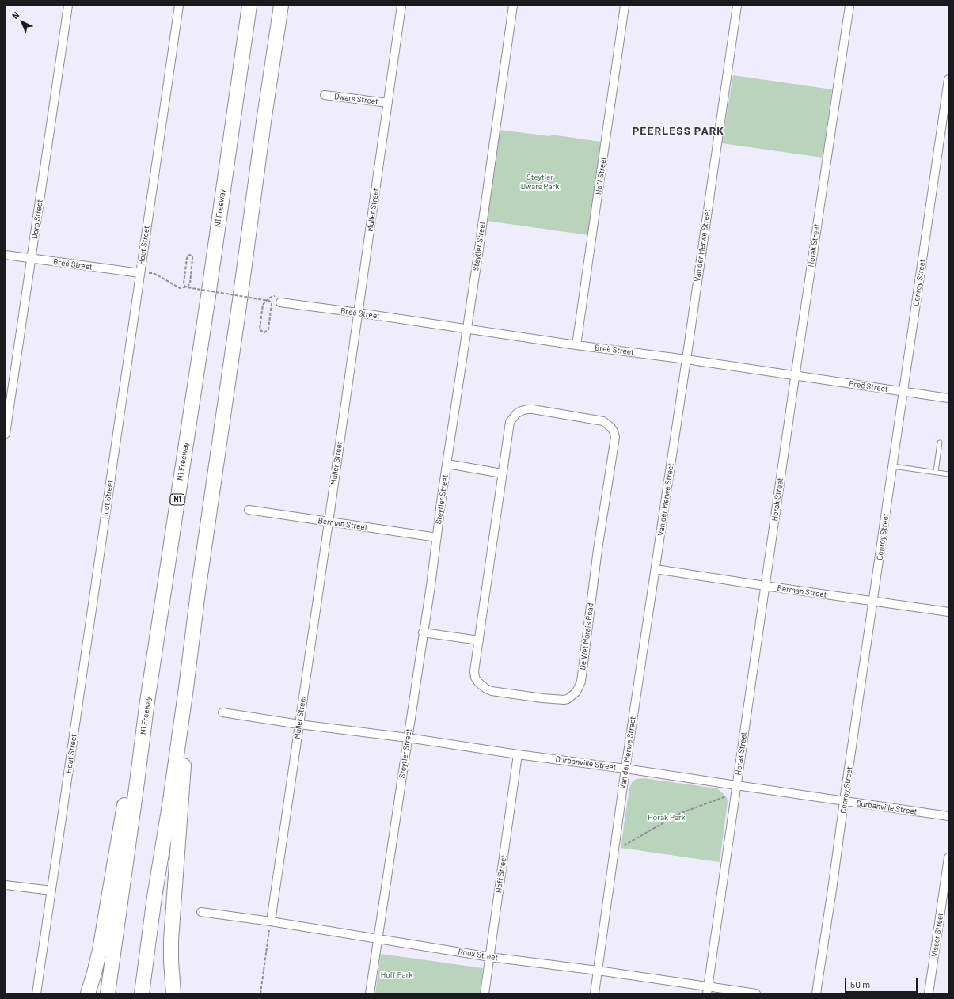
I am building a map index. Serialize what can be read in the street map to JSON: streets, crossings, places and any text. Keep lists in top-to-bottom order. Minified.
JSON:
{"streets":{"highway":["N1 Freeway","N1"],"street":["Dwars Street","Hoff Street","Muller Street","Dorp Street","Hout Street","Van der Merwe Street","Horak Street","Steytler Street","Breë Street","Conroy Street","Berman Street","De Wet Marais Road","Durbanville Street","Visser Street","Roux Street"]},"crossings":[["Dwars Street","Muller Street"],["Hoff Street","Breë Street"],["Hoff Street","Durbanville Street"],["Hoff Street","Roux Street"],["Muller Street","Breë Street"],["Muller Street","Berman Street"],["Muller Street","Durbanville Street"],["Muller Street","Roux Street"],["Dorp Street","Breë Street"],["Hout Street","Breë Street"],["Van der Merwe Street","Breë Street"],["Van der Merwe Street","Berman Street"],["Van der Merwe Street","Durbanville Street"],["Van der Merwe Street","Roux Street"],["Horak Street","Breë Street"],["Horak Street","Berman Street"],["Horak Street","Durbanville Street"],["Horak Street","Roux Street"],["Steytler Street","Breë Street"],["Steytler Street","Berman Street"],["Steytler Street","Durbanville Street"],["Steytler Street","Roux Street"],["Breë Street","Conroy Street"],["Conroy Street","Berman Street"],["Conroy Street","Durbanville Street"]],"districts":["PEERLESS PARK"],"parks":["Steytler Dwars Park","Horak Park","Hoff Park"],"scale_bar":"50 m","north":"top left"}
